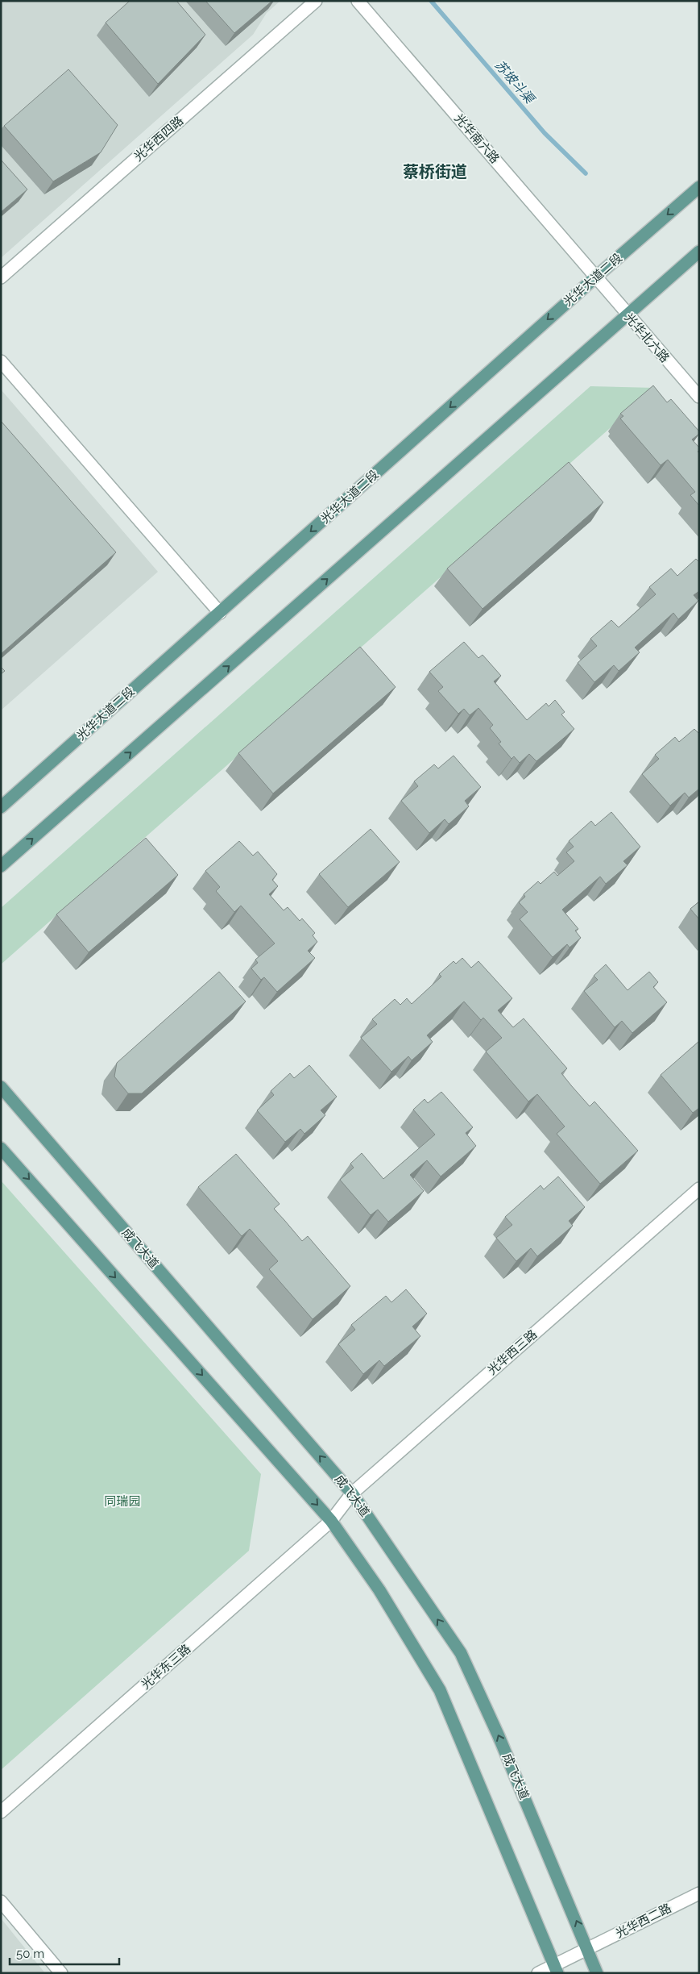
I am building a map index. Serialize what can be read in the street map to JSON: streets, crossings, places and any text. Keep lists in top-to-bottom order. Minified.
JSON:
{"streets":{"main road":["光华大道二段","成飞大道"],"street":["光华西四路","光华南六路","光华北六路","光华西三路","光华东三路","光华西二路"]},"crossings":[["光华南六路","光华大道二段"],["光华南六路","光华北六路"],["光华大道二段","光华北六路"],["成飞大道","光华西三路"],["成飞大道","光华西二路"],["光华西三路","光华东三路"]],"districts":["蔡桥街道"],"water":["苏坡斗渠"],"parks":["同瑞园"],"scale_bar":"50 m"}
